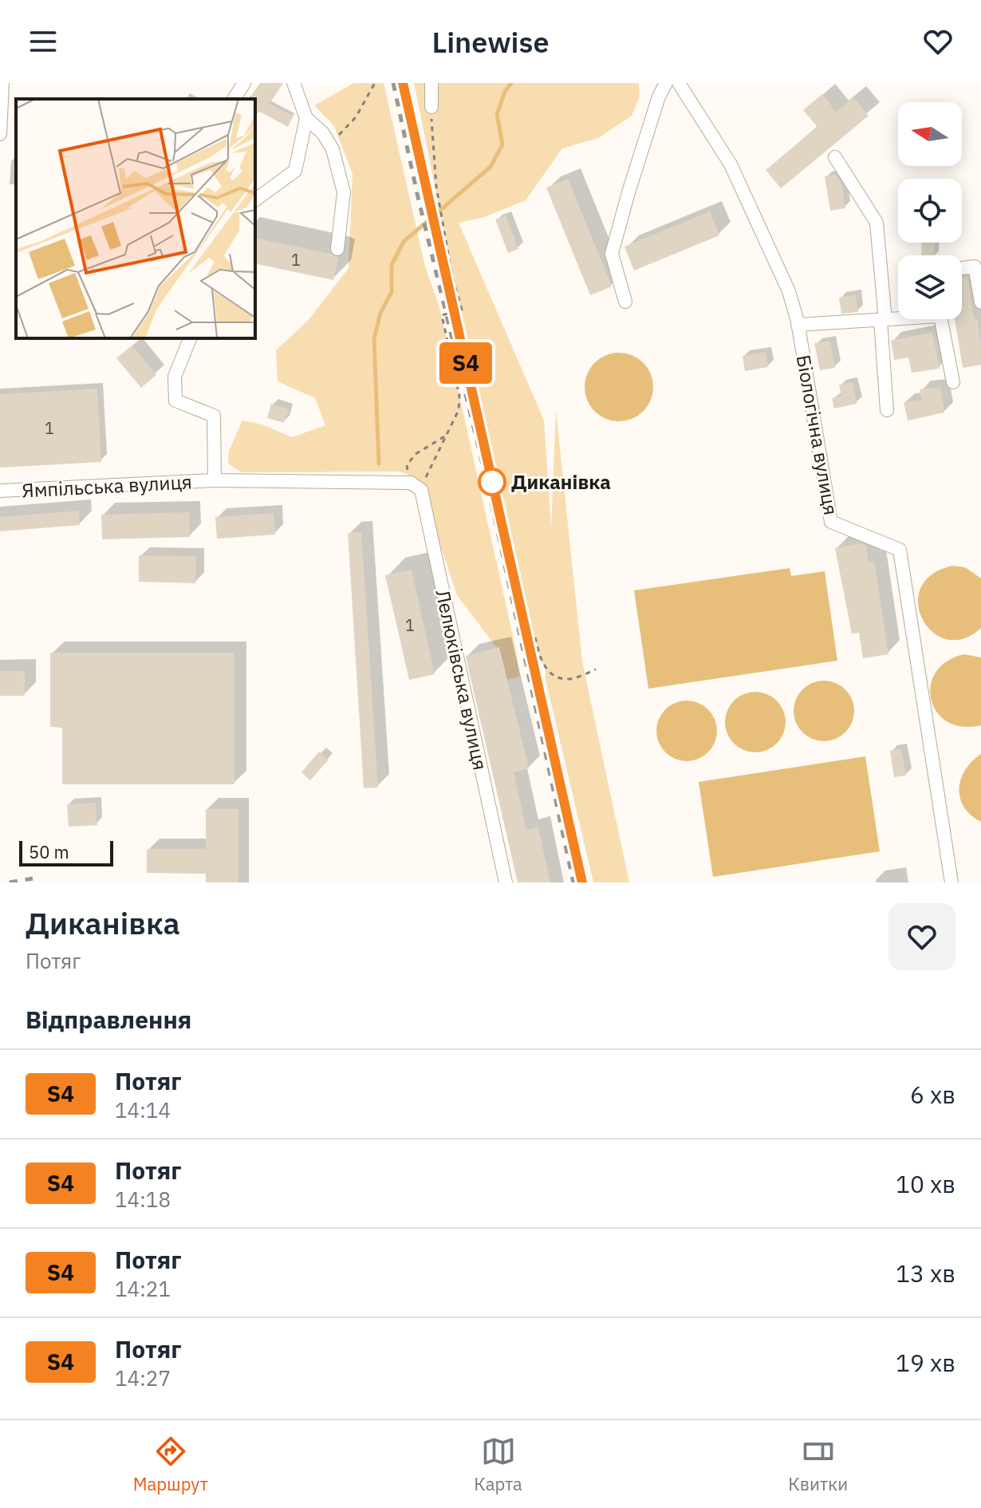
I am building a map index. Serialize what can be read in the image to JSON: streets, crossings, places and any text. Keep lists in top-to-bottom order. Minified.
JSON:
{"streets":{"street":["Біологічна вулиця","Ямпільська вулиця","Лелюківська вулиця"]},"crossings":[["Ямпільська вулиця","Лелюківська вулиця"]],"places":["Диканівка"],"house_numbers":["1","1","1"],"scale_bar":"50 m","north":"left","page":{"header":"Linewise","on_map":"S4","scale":"50 m","heading":[["Диканівка","Потяг"],"Відправлення"],"list":[{"mark":"S4","name":"Потяг","note":"14:14","value":"6 хв"},{"mark":"S4","name":"Потяг","note":"14:18","value":"10 хв"},{"mark":"S4","name":"Потяг","note":"14:21","value":"13 хв"},{"mark":"S4","name":"Потяг","note":"14:27","value":"19 хв"}],"tabs":["Маршрут","Карта","Квитки"]}}
